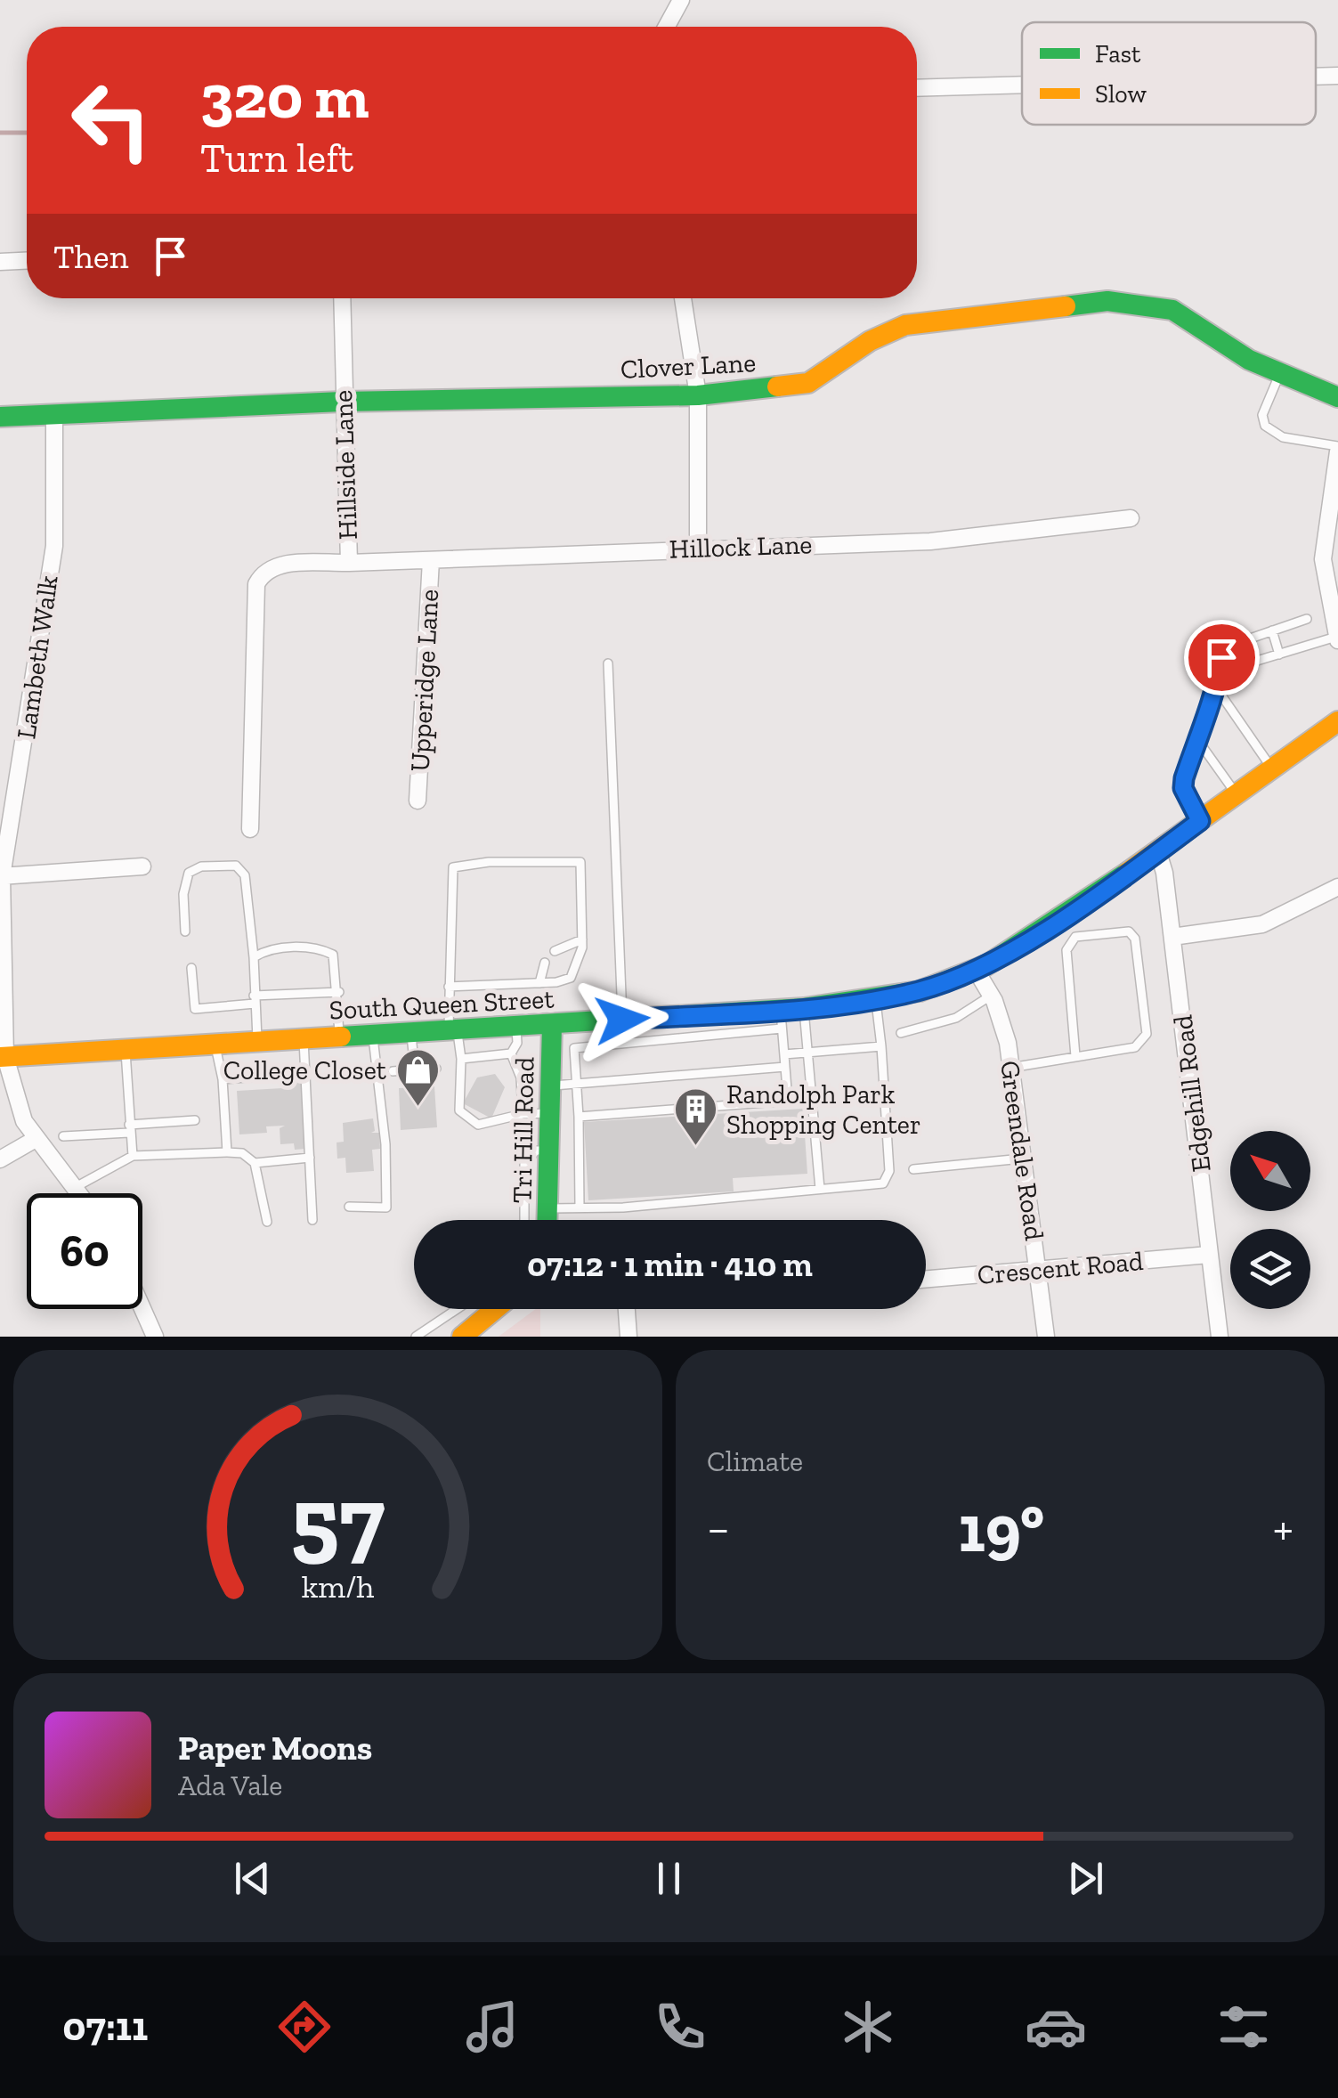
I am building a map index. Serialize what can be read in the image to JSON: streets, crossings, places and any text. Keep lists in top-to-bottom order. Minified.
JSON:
{"streets":{"street":["Clover Lane","Hillside Lane","Hillock Lane","Lambeth Walk","Upperidge Lane","South Queen Street","Edgehill Road","Tri Hill Road","Greendale Road","Crescent Road"]},"crossings":[["Clover Lane","Hillside Lane"],["Clover Lane","Lambeth Walk"],["Hillside Lane","Hillock Lane"],["Hillock Lane","Upperidge Lane"],["Lambeth Walk","South Queen Street"],["South Queen Street","Edgehill Road"],["South Queen Street","Tri Hill Road"],["South Queen Street","Greendale Road"],["Edgehill Road","Crescent Road"],["Greendale Road","Crescent Road"]],"places":{"shop":["College Closet"],"building":["Randolph Park Shopping Center"]},"legend":["Fast","Slow"],"north":"top left","page":{"turn":["320 m","Turn left"],"then":"Then","limit":"60","trip":"07:12 · 1 min · 410 m","tile":"Climate","heat":["−","19°","+"],"song":["Paper Moons","Ada Vale"],"tabs":"07:11","gauge":["57","km/h"]}}
